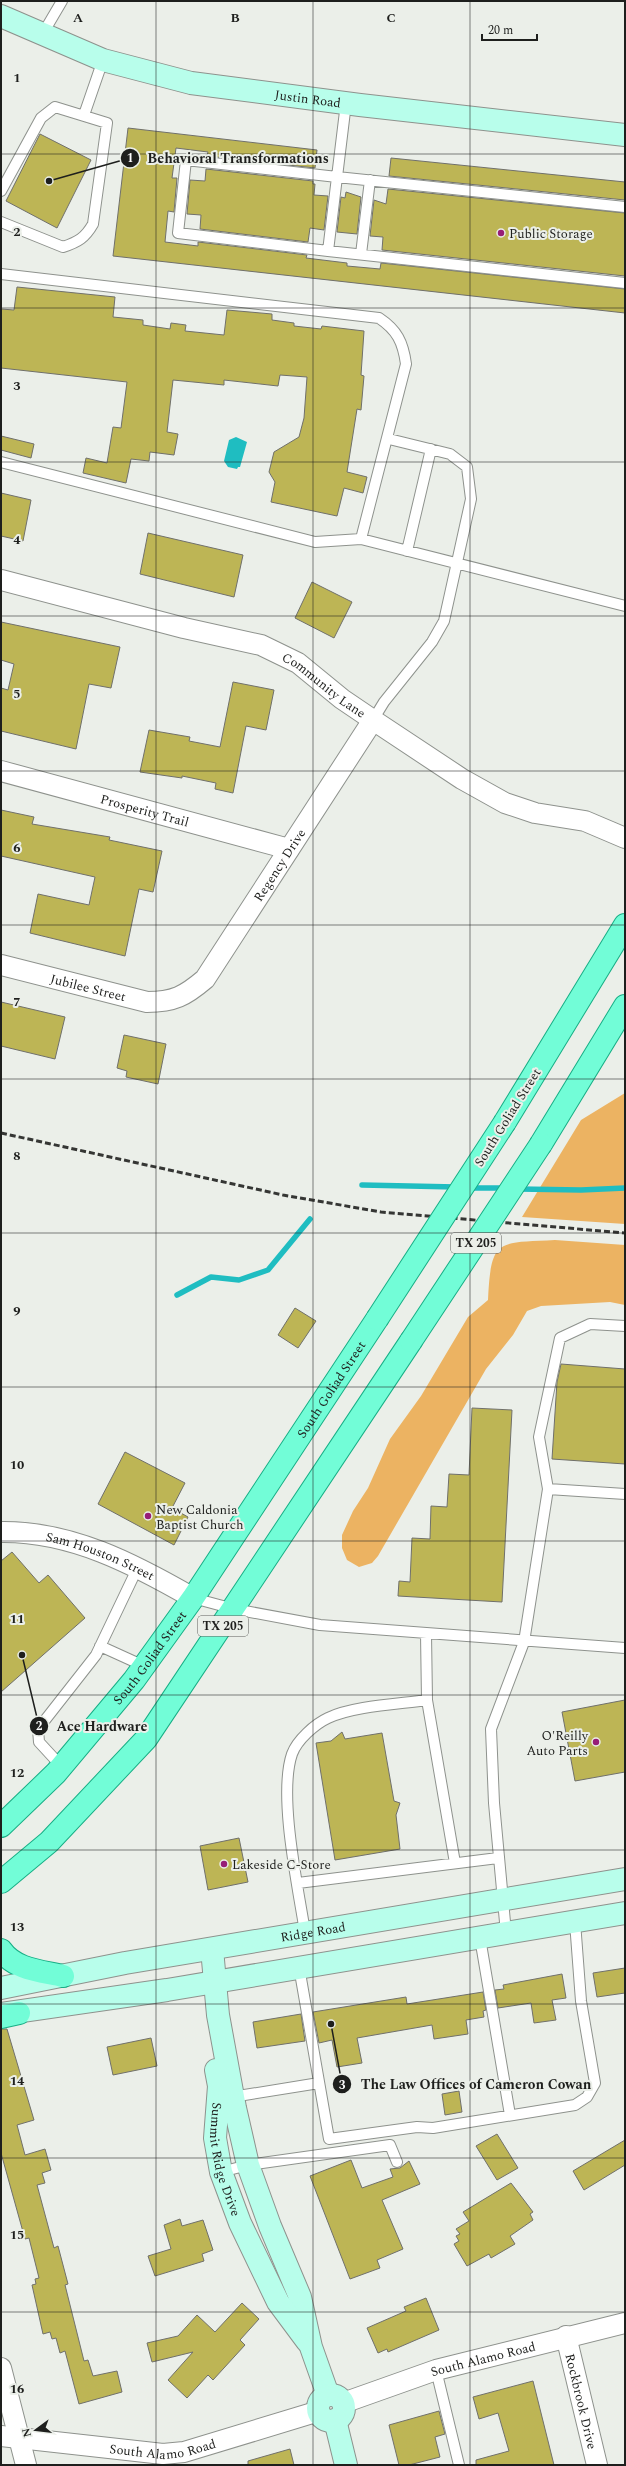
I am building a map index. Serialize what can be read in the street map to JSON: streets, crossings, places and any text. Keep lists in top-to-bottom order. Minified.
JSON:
{"streets":{"main road":["South Goliad Street","TX 205"],"street":["Justin Road","Community Lane","Prosperity Trail","Regency Drive","Jubilee Street","Sam Houston Street","Ridge Road","Summit Ridge Drive","South Alamo Road","Rockbrook Drive"]},"crossings":[["Community Lane","Regency Drive"],["Prosperity Trail","Regency Drive"],["Regency Drive","Jubilee Street"],["South Goliad Street","Sam Houston Street"],["Ridge Road","Summit Ridge Drive"],["Summit Ridge Drive","South Alamo Road"],["South Alamo Road","Rockbrook Drive"]],"places":["Behavioral Transformations","Public Storage","New Caldonia Baptist Church","Ace Hardware","O'Reilly Auto Parts","Lakeside C-Store","The Law Offices of Cameron Cowan"],"scale_bar":"20 m","north":"left","grid":{"columns":["A","B","C"],"rows":["1","2","3","4","5","6","7","8","9","10","11","12","13","14","15","16"]}}
